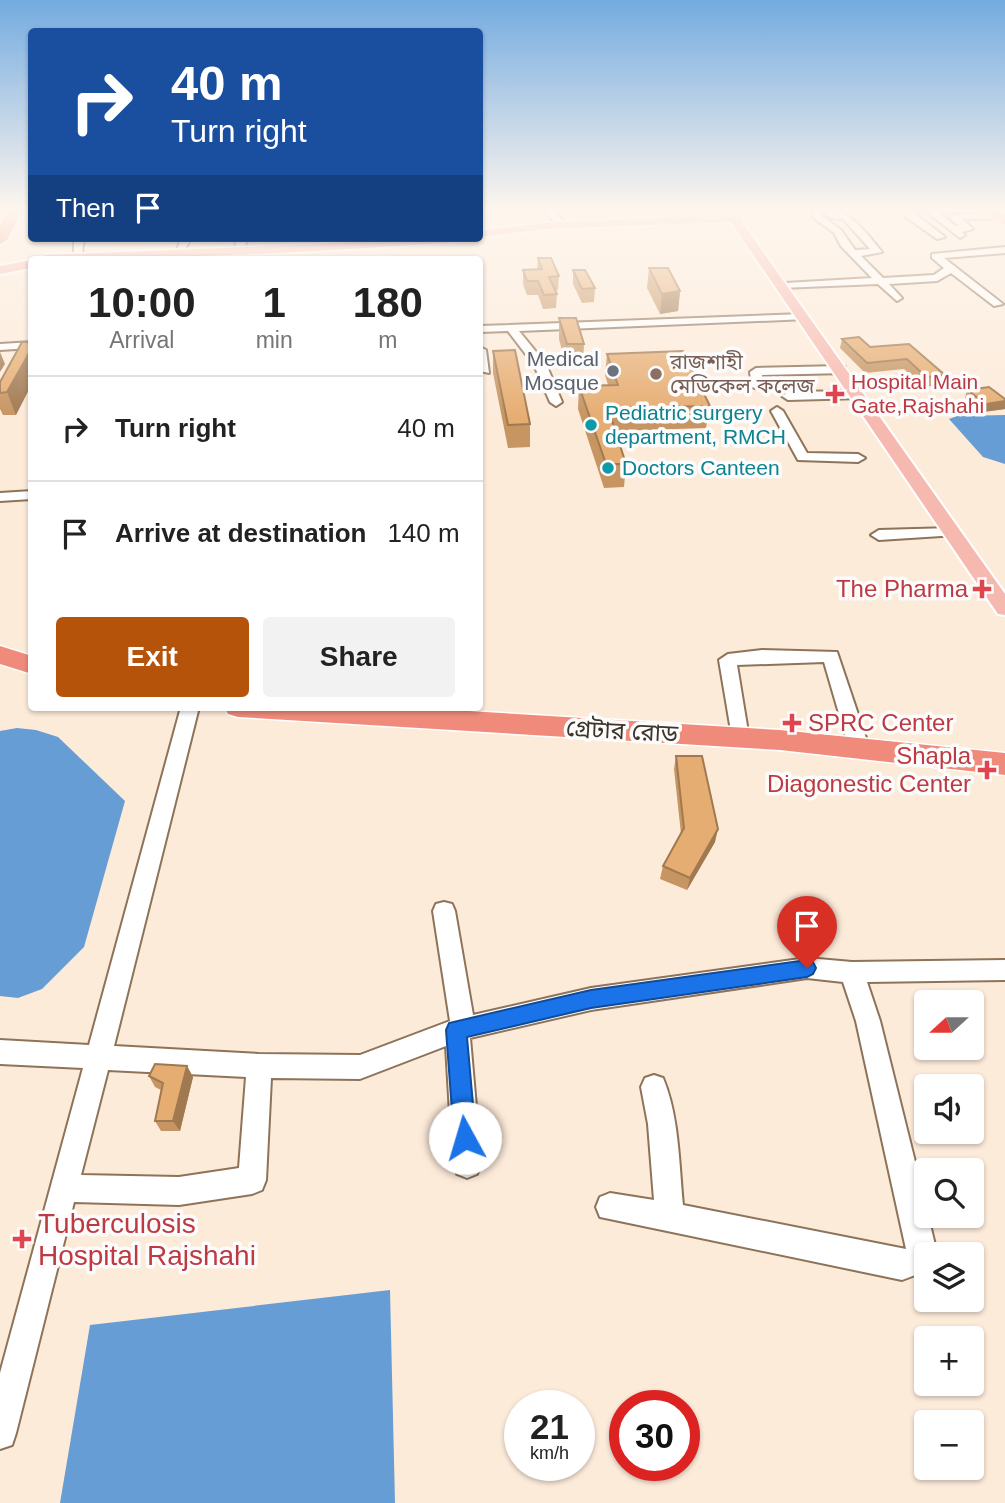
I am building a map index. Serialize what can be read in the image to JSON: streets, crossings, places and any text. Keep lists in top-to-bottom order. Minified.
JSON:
{"streets":{"highway":["গ্রেটার রোড"]},"places":{"other":["Medical Mosque","রাজশাহী মেডিকেল কলেজ","Pediatric surgery department, RMCH","Doctors Canteen"],"health":["Hospital Main Gate,Rajshahi","The Pharma","SPRC Center","Shapla Diagonestic Center","Tuberculosis Hospital Rajshahi"]},"north":"left","page":{"turn":["40 m","Turn right"],"then":"Then","eta":["10:00","Arrival","1","min","180","m"],"list":[{"name":"Turn right","value":"40 m"},{"name":"Arrive at destination","value":"140 m"}],"buttons":["Exit","Share"],"map_buttons":["+","−"],"speed":"21 km/h","limit":"30"}}
